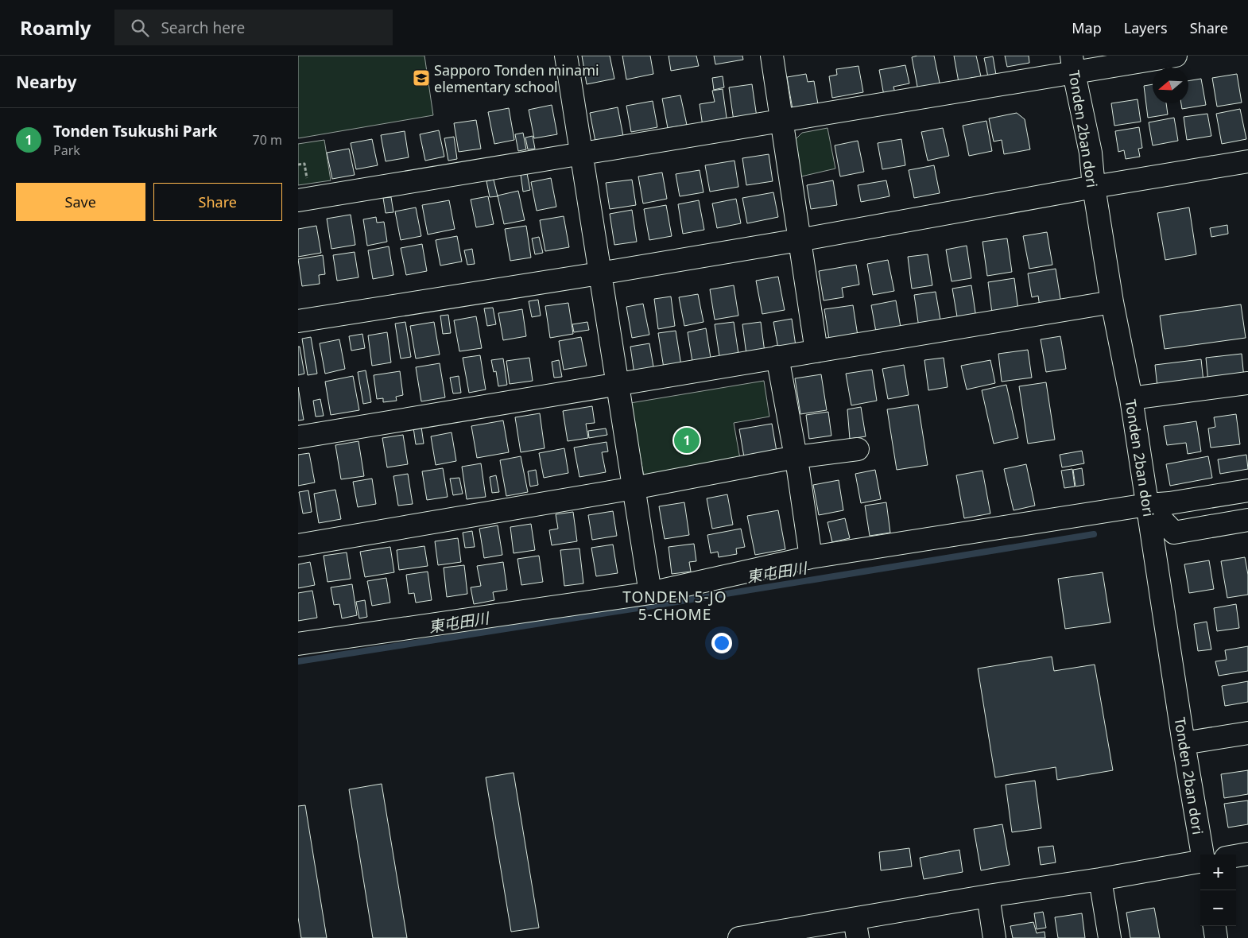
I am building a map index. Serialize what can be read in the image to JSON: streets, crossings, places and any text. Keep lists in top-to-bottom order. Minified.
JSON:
{"streets":{"street":["Tonden 2ban dori"]},"districts":["TONDEN 5-JO 5-CHOME"],"water":["東屯田川"],"places":{"school or university":["Sapporo Tonden minami elementary school"]},"north":"left","page":{"header":"Roamly","search":"Search here","nav":["Map","Layers","Share"],"heading":"Nearby","list":[{"mark":"1","name":"Tonden Tsukushi Park","note":"Park","value":"70 m"}],"buttons":["Save","Share"],"pins":"1","map_buttons":["+","−"]}}
